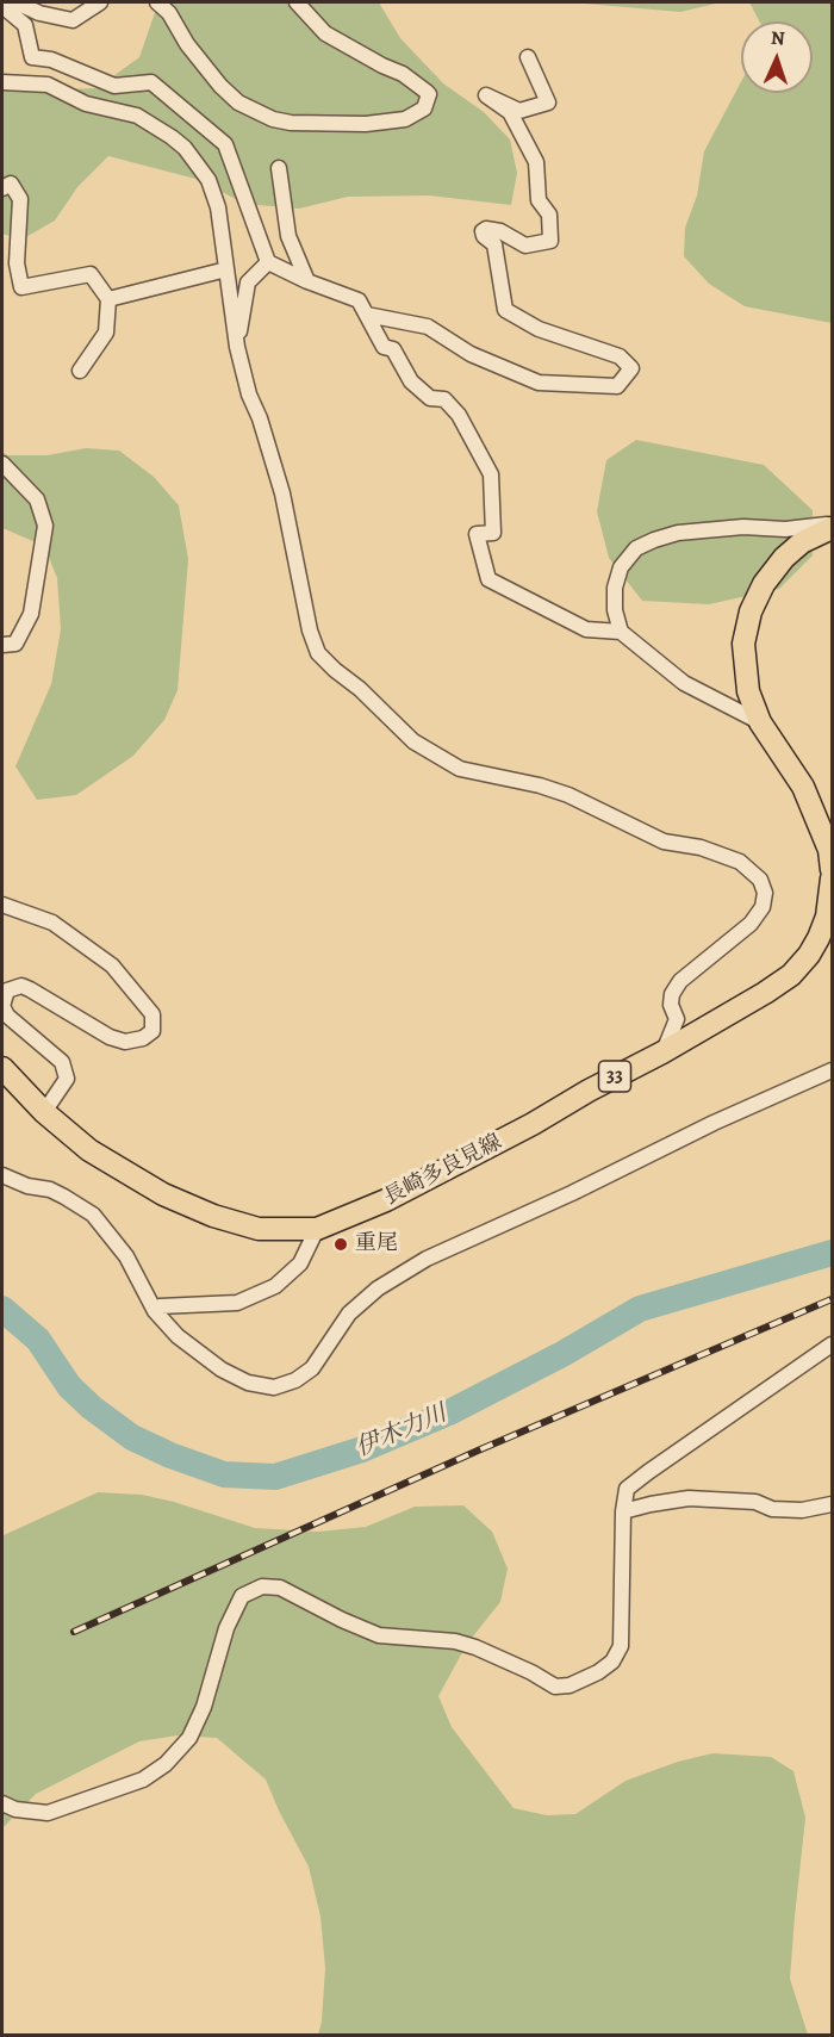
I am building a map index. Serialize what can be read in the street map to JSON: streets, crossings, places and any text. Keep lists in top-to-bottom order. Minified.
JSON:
{"streets":{"main road":["33","長崎多良見線"]},"water":["伊木力川"],"places":["重尾"],"north":"top"}
